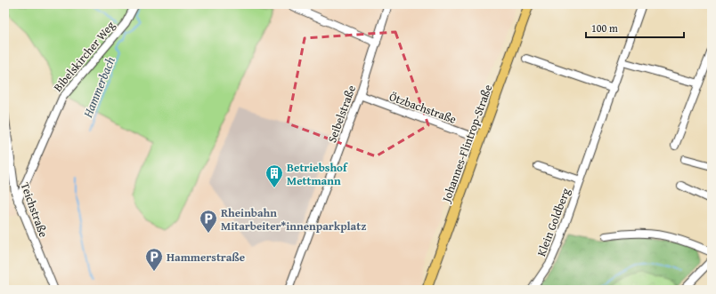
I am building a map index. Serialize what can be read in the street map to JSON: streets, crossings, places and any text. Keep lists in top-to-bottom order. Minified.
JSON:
{"streets":{"main road":["Johannes-Flintrop-Straße"],"street":["Bibelskircher Weg","Ötzbachstraße","Seibelstraße","Teichstraße","Klein Goldberg"]},"crossings":[["Bibelskircher Weg","Teichstraße"],["Ötzbachstraße","Seibelstraße"],["Ötzbachstraße","Johannes-Flintrop-Straße"]],"water":["Hammerbach"],"places":{"building":["Betriebshof Mettmann"],"parking":["Rheinbahn Mitarbeiter*innenparkplatz","Hammerstraße"]},"scale_bar":"100 m"}
